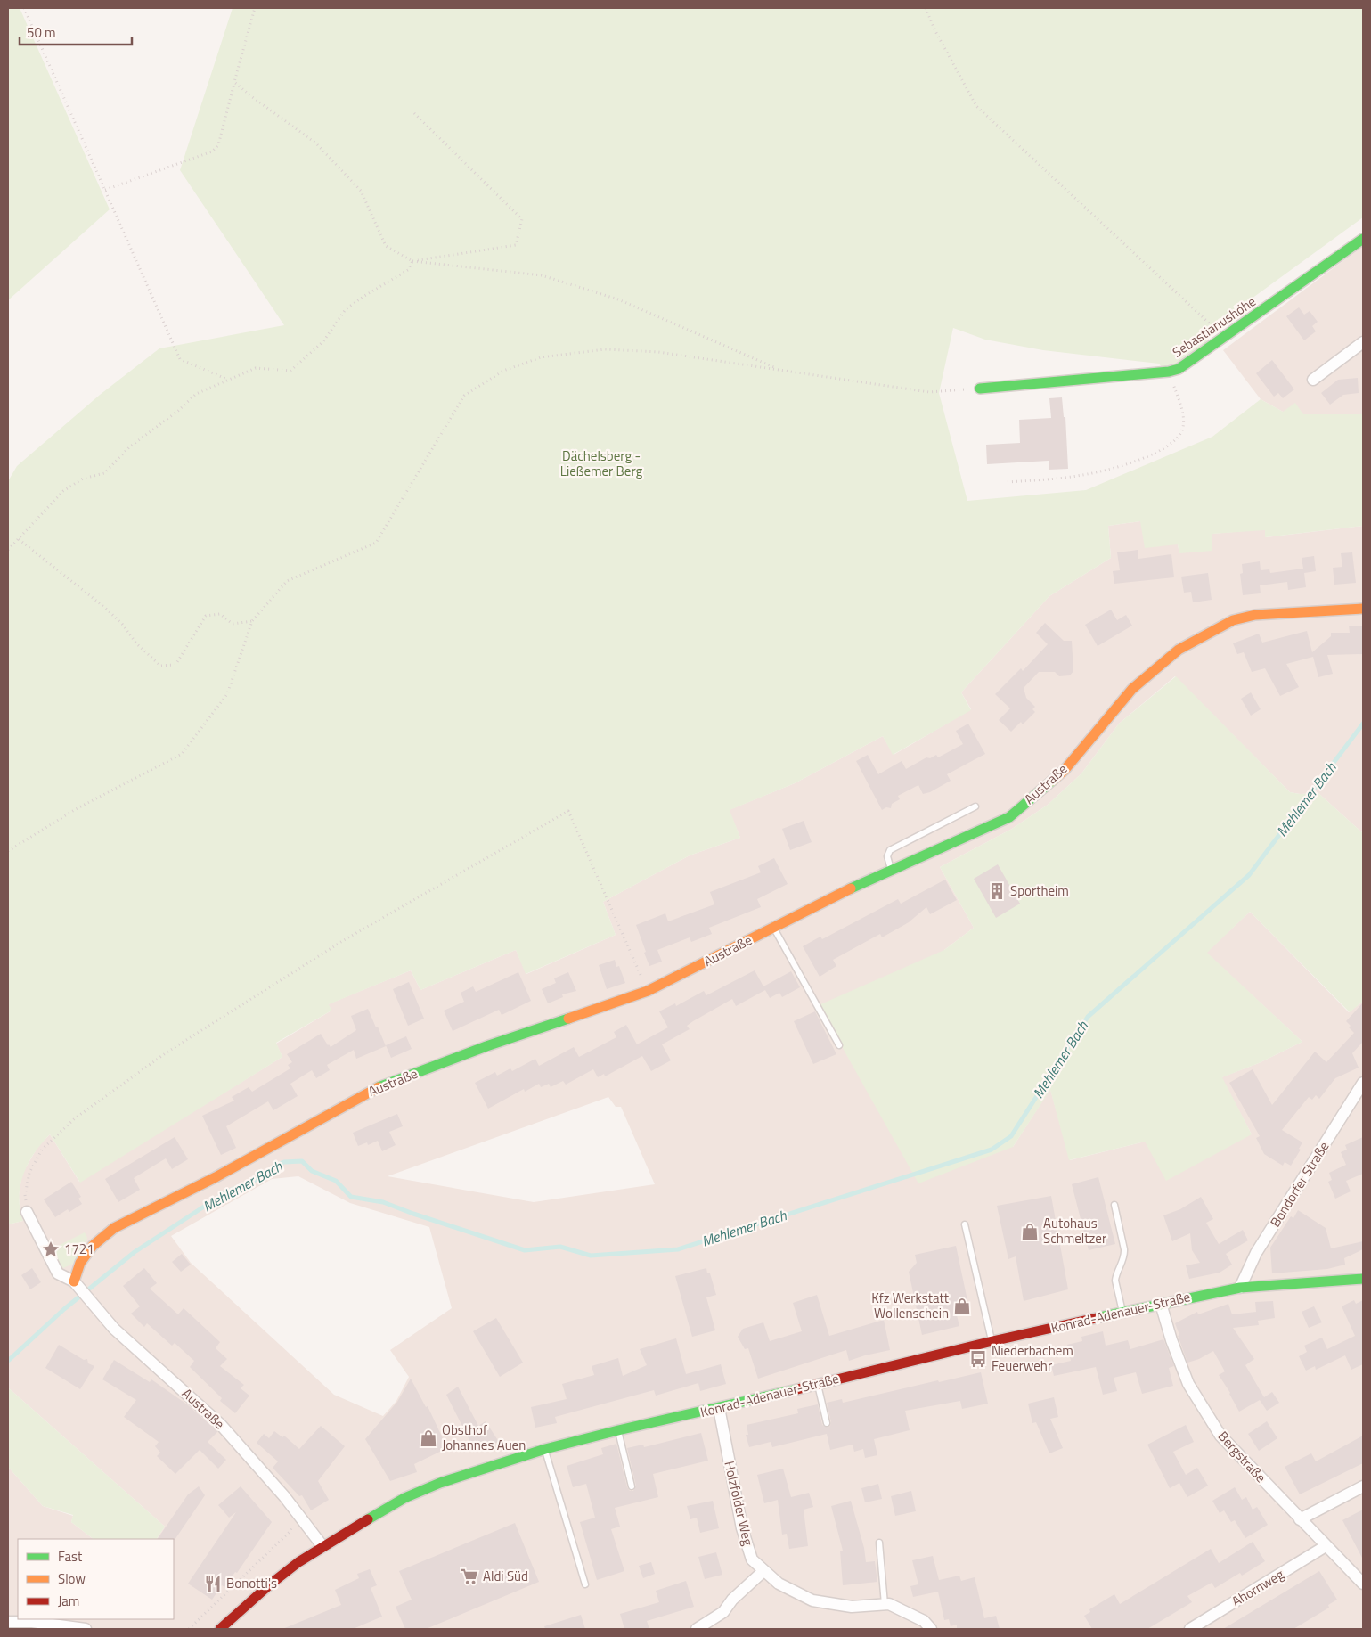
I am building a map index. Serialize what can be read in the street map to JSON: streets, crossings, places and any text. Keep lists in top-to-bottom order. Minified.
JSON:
{"streets":{"street":["Sebastianushöhe","Austraße","Bondorfer Straße","Konrad-Adenauer-Straße","Bergstraße","Holzfolder Weg","Ahornweg"]},"crossings":[["Austraße","Konrad-Adenauer-Straße"],["Bondorfer Straße","Konrad-Adenauer-Straße"],["Konrad-Adenauer-Straße","Bergstraße"],["Konrad-Adenauer-Straße","Holzfolder Weg"],["Bergstraße","Ahornweg"]],"water":["Mehlemer Bach"],"parks":["Dächelsberg - Ließemer Berg"],"places":{"building":["Sportheim"],"shop":["Autohaus Schmeltzer","Kfz Werkstatt Wollenschein","Obsthof Johannes Auen"],"place":["1721"],"bus stop":["Niederbachem Feuerwehr"],"supermarket":["Aldi Süd"],"restaurant":["Bonotti's"]},"legend":["Fast","Slow","Jam"],"scale_bar":"50 m"}
